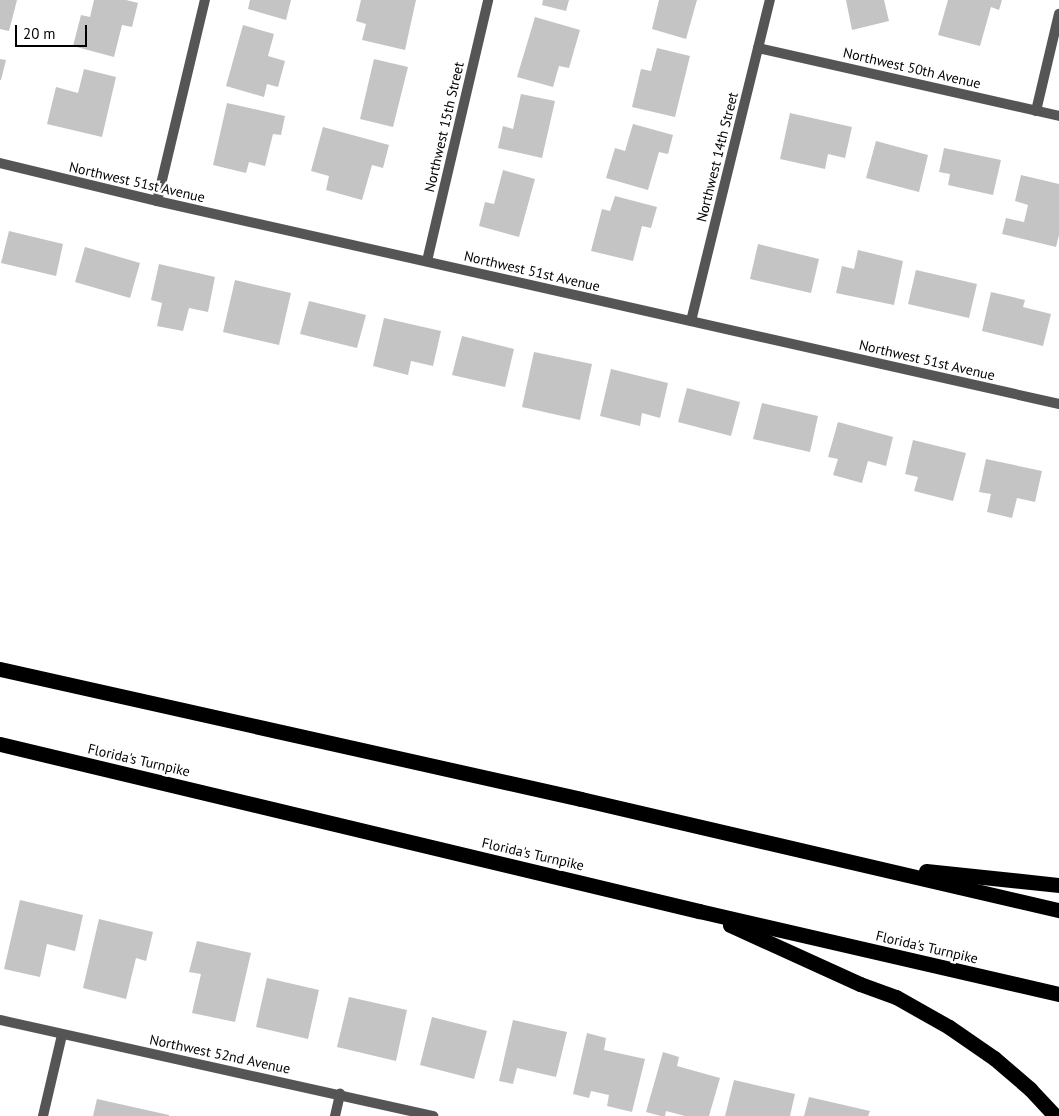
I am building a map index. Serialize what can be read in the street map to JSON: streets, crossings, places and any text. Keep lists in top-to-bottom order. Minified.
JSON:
{"streets":{"highway":["Florida's Turnpike"],"street":["Northwest 50th Avenue","Northwest 15th Street","Northwest 14th Street","Northwest 51st Avenue","Northwest 52nd Avenue"]},"crossings":[["Northwest 50th Avenue","Northwest 14th Street"],["Northwest 15th Street","Northwest 51st Avenue"],["Northwest 14th Street","Northwest 51st Avenue"]],"scale_bar":"20 m"}
